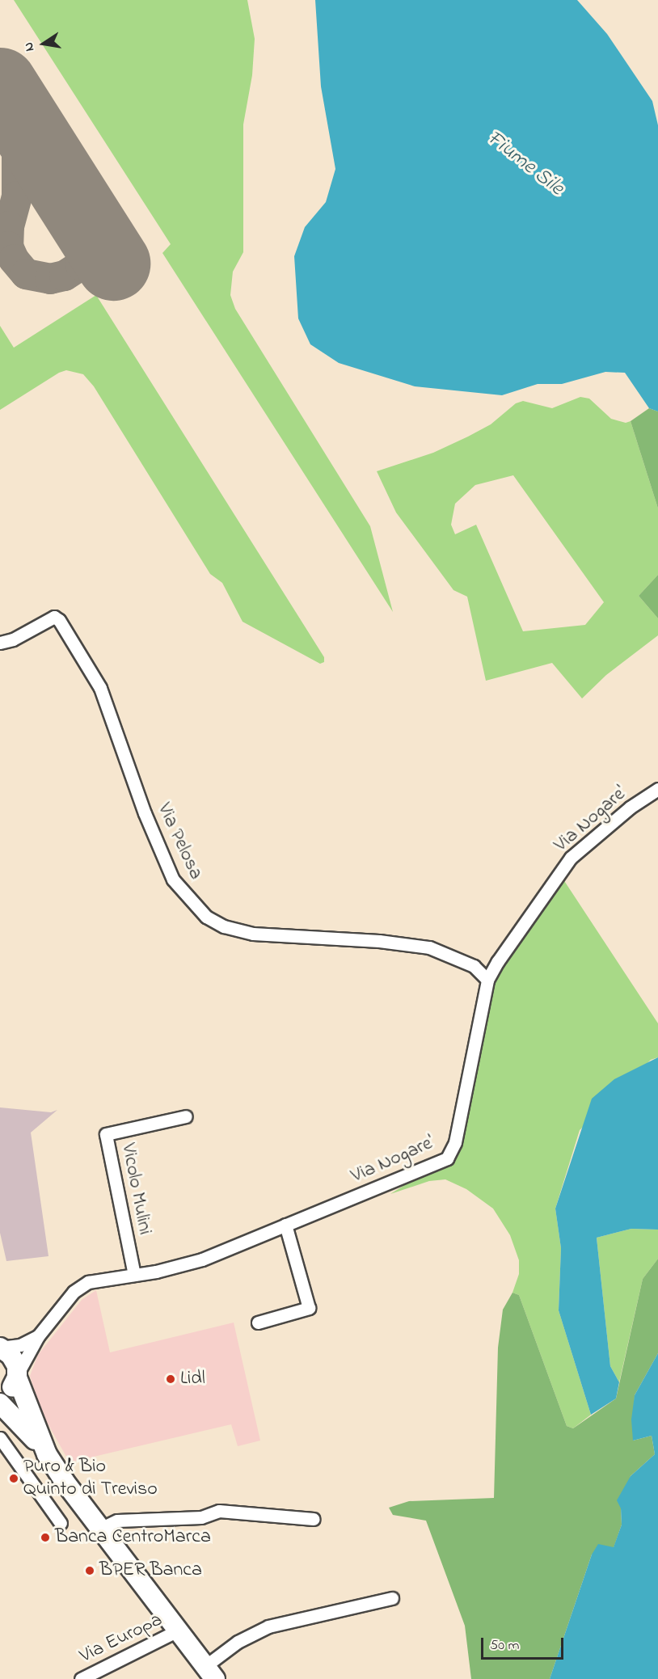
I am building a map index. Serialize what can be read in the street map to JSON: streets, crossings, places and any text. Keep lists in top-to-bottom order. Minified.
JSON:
{"streets":{"street":["Via Nogare'","Via Pelosa","Vicolo Mulini","Via Europa"]},"crossings":[["Via Nogare'","Via Pelosa"],["Via Nogare'","Vicolo Mulini"]],"water":["Fiume Sile"],"places":["Lidl","Puro & Bio Quinto di Treviso","Banca CentroMarca","BPER Banca"],"scale_bar":"50 m","north":"left"}
